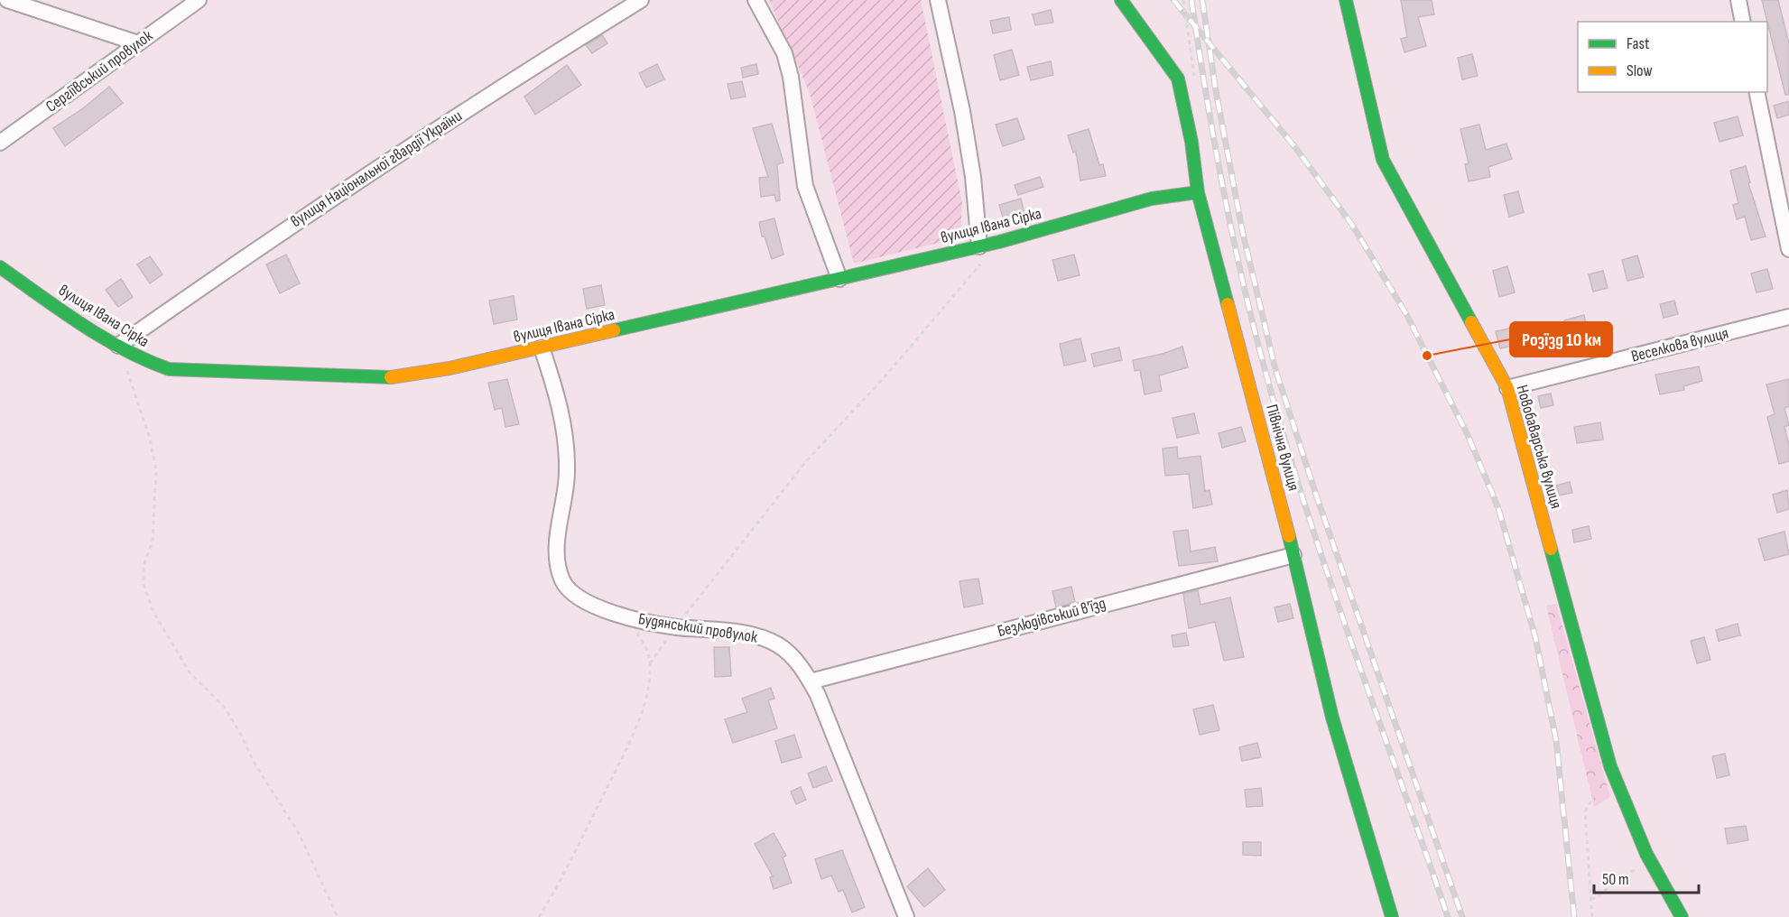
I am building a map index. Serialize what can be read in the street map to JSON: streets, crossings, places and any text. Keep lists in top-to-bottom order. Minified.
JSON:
{"streets":{"street":["Сергіївський провулок","вулиця Національної гвардії України","вулиця Івана Сірка","Веселкова вулиця","Новобаварська вулиця","Північна вулиця","Безлюдівський в'їзд","Будянський провулок"]},"crossings":[["вулиця Національної гвардії України","вулиця Івана Сірка"],["вулиця Івана Сірка","Північна вулиця"],["вулиця Івана Сірка","Будянський провулок"],["Веселкова вулиця","Новобаварська вулиця"],["Північна вулиця","Безлюдівський в'їзд"],["Безлюдівський в'їзд","Будянський провулок"]],"places":["Розїзд 10 км"],"legend":["Fast","Slow"],"scale_bar":"50 m"}
